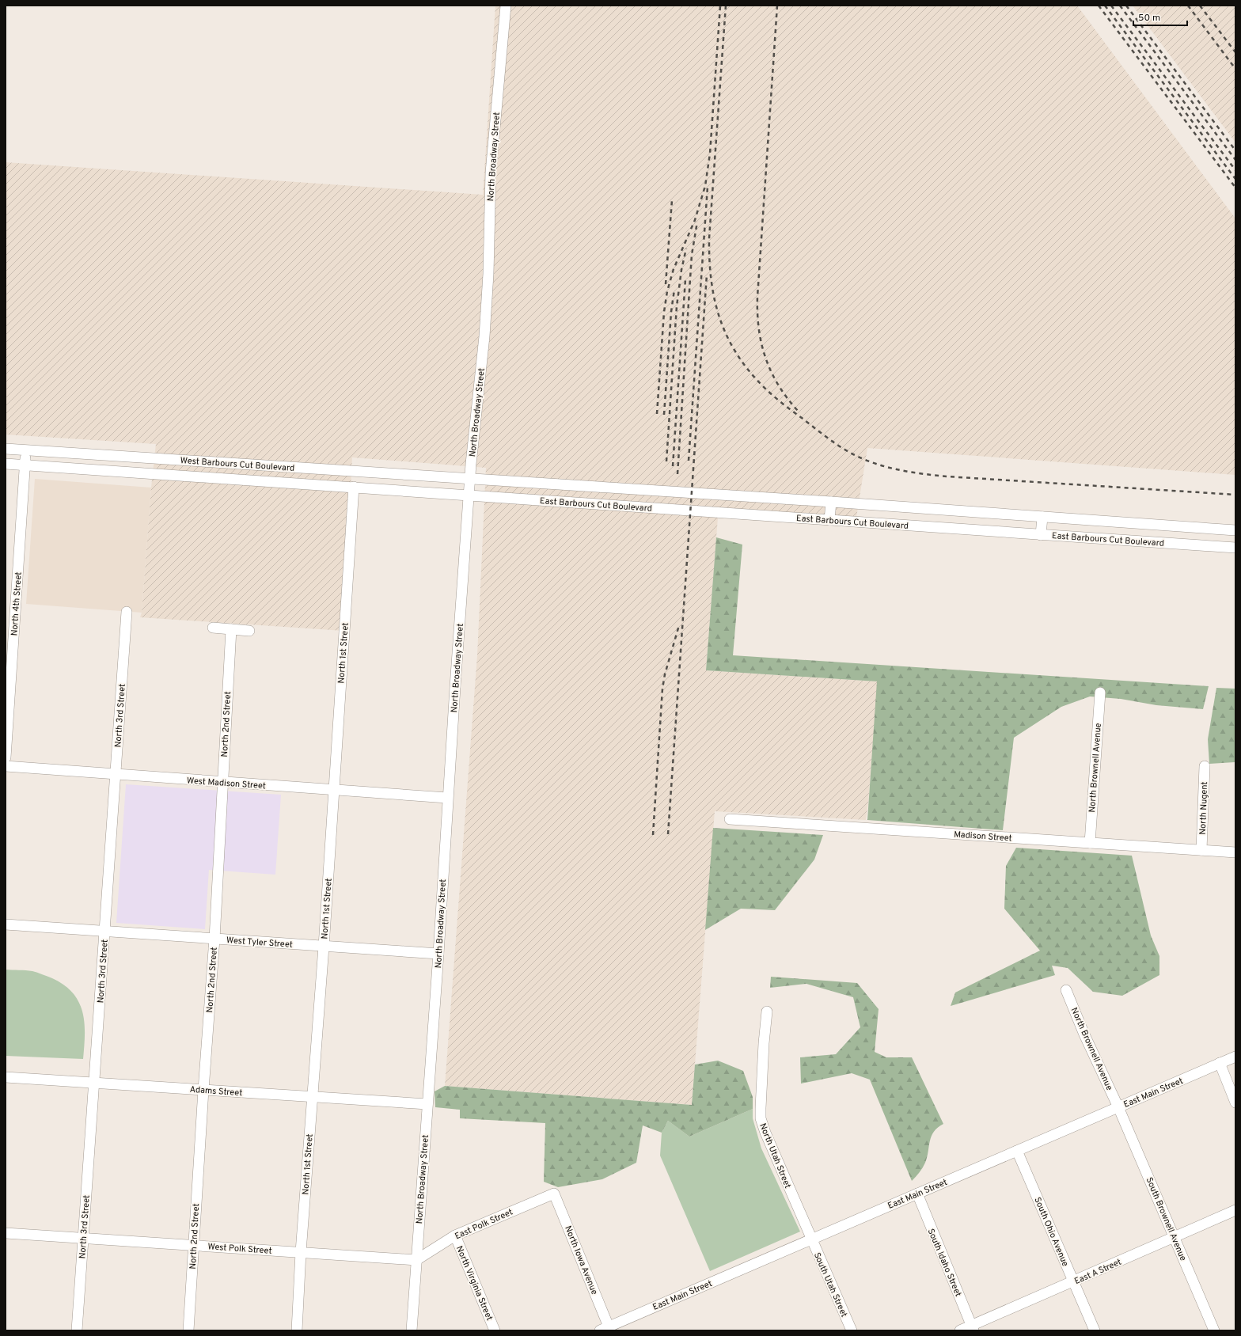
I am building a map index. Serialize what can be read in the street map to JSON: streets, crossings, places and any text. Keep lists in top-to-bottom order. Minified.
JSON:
{"streets":{"street":["North Broadway Street","West Barbours Cut Boulevard","East Barbours Cut Boulevard","North 4th Street","North 1st Street","North 3rd Street","North 2nd Street","North Brownell Avenue","West Madison Street","North Nugent","Madison Street","West Tyler Street","Adams Street","East Main Street","North Utah Street","South Brownell Avenue","East Polk Street","South Ohio Avenue","West Polk Street","North Iowa Avenue","South Idaho Street","East A Street","North Virginia Street","South Utah Street"]},"crossings":[["North Broadway Street","West Barbours Cut Boulevard"],["North Broadway Street","East Barbours Cut Boulevard"],["North Broadway Street","West Madison Street"],["North Broadway Street","West Tyler Street"],["North Broadway Street","Adams Street"],["North Broadway Street","East Polk Street"],["North Broadway Street","West Polk Street"],["West Barbours Cut Boulevard","East Barbours Cut Boulevard"],["West Barbours Cut Boulevard","North 4th Street"],["West Barbours Cut Boulevard","North 1st Street"],["North 1st Street","West Madison Street"],["North 1st Street","West Tyler Street"],["North 1st Street","Adams Street"],["North 1st Street","West Polk Street"],["North 3rd Street","West Madison Street"],["North 3rd Street","West Tyler Street"],["North 3rd Street","Adams Street"],["North 3rd Street","West Polk Street"],["North 2nd Street","West Madison Street"],["North 2nd Street","West Tyler Street"],["North 2nd Street","Adams Street"],["North 2nd Street","West Polk Street"],["North Brownell Avenue","Madison Street"],["North Brownell Avenue","East Main Street"],["North Brownell Avenue","South Brownell Avenue"],["North Nugent","Madison Street"],["East Main Street","North Utah Street"],["East Main Street","South Brownell Avenue"],["East Main Street","South Ohio Avenue"],["East Main Street","North Iowa Avenue"],["East Main Street","South Idaho Street"],["East Main Street","South Utah Street"],["North Utah Street","South Utah Street"],["South Brownell Avenue","East A Street"],["East Polk Street","West Polk Street"],["East Polk Street","North Iowa Avenue"],["East Polk Street","North Virginia Street"],["South Ohio Avenue","East A Street"],["South Idaho Street","East A Street"]],"scale_bar":"50 m"}
